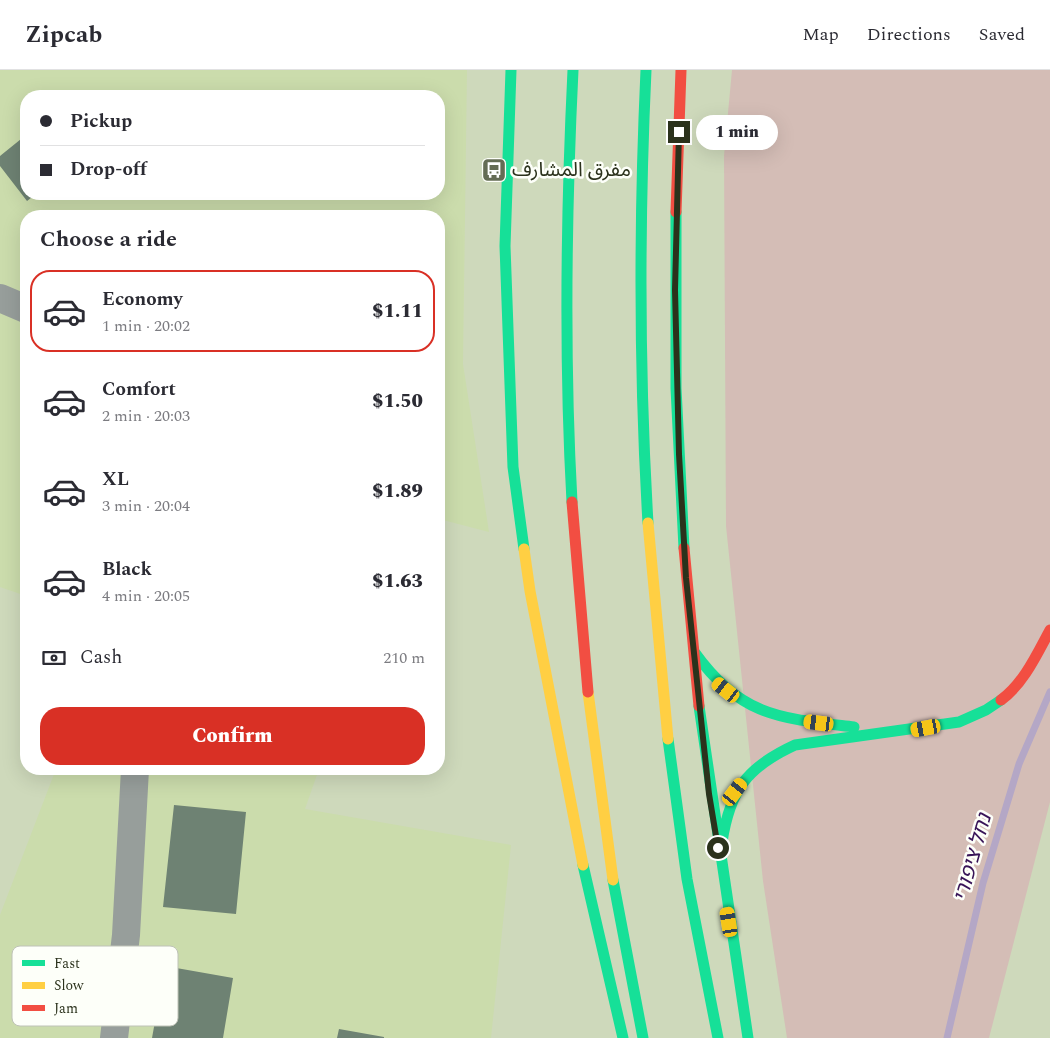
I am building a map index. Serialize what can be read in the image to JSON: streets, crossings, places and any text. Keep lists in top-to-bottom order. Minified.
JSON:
{"water":["נחל ציפורי"],"places":{"bus stop":["مفرق المشارف"]},"legend":["Fast","Slow","Jam"],"page":{"header":"Zipcab","nav":["Map","Directions","Saved"],"banner":["Pickup","Drop-off"],"bubble":"1 min","heading":"Choose a ride","list":[{"name":"Economy","note":"1 min · 20:02","value":"$1.11"},{"name":"Comfort","note":"2 min · 20:03","value":"$1.50"},{"name":"XL","note":"3 min · 20:04","value":"$1.89"},{"name":"Black","note":"4 min · 20:05","value":"$1.63"}],"pay":["Cash","210 m"],"buttons":"Confirm"}}
